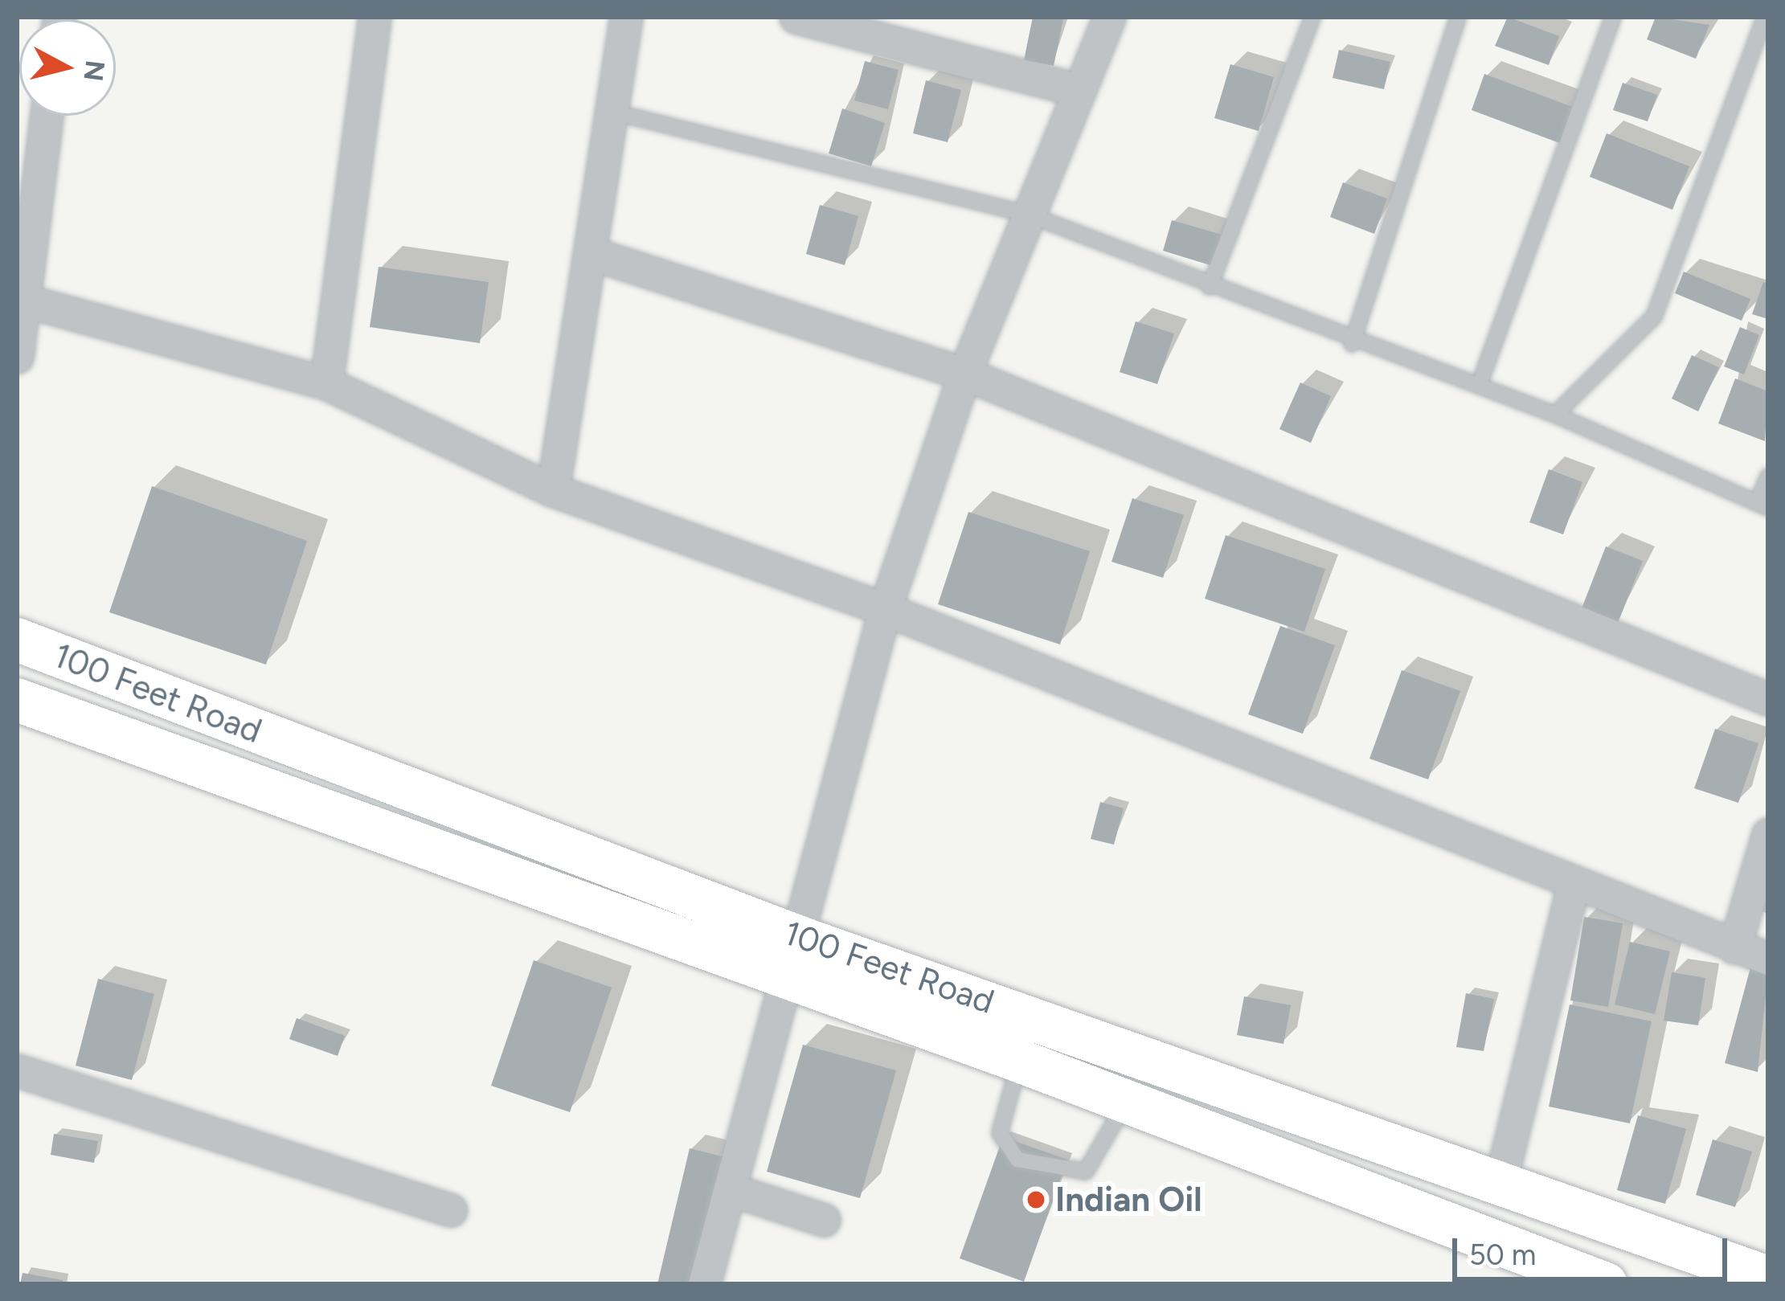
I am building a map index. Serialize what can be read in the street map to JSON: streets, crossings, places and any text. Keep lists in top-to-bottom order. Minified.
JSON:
{"streets":{"main road":["100 Feet Road"]},"places":["Indian Oil"],"scale_bar":"50 m","north":"right"}
